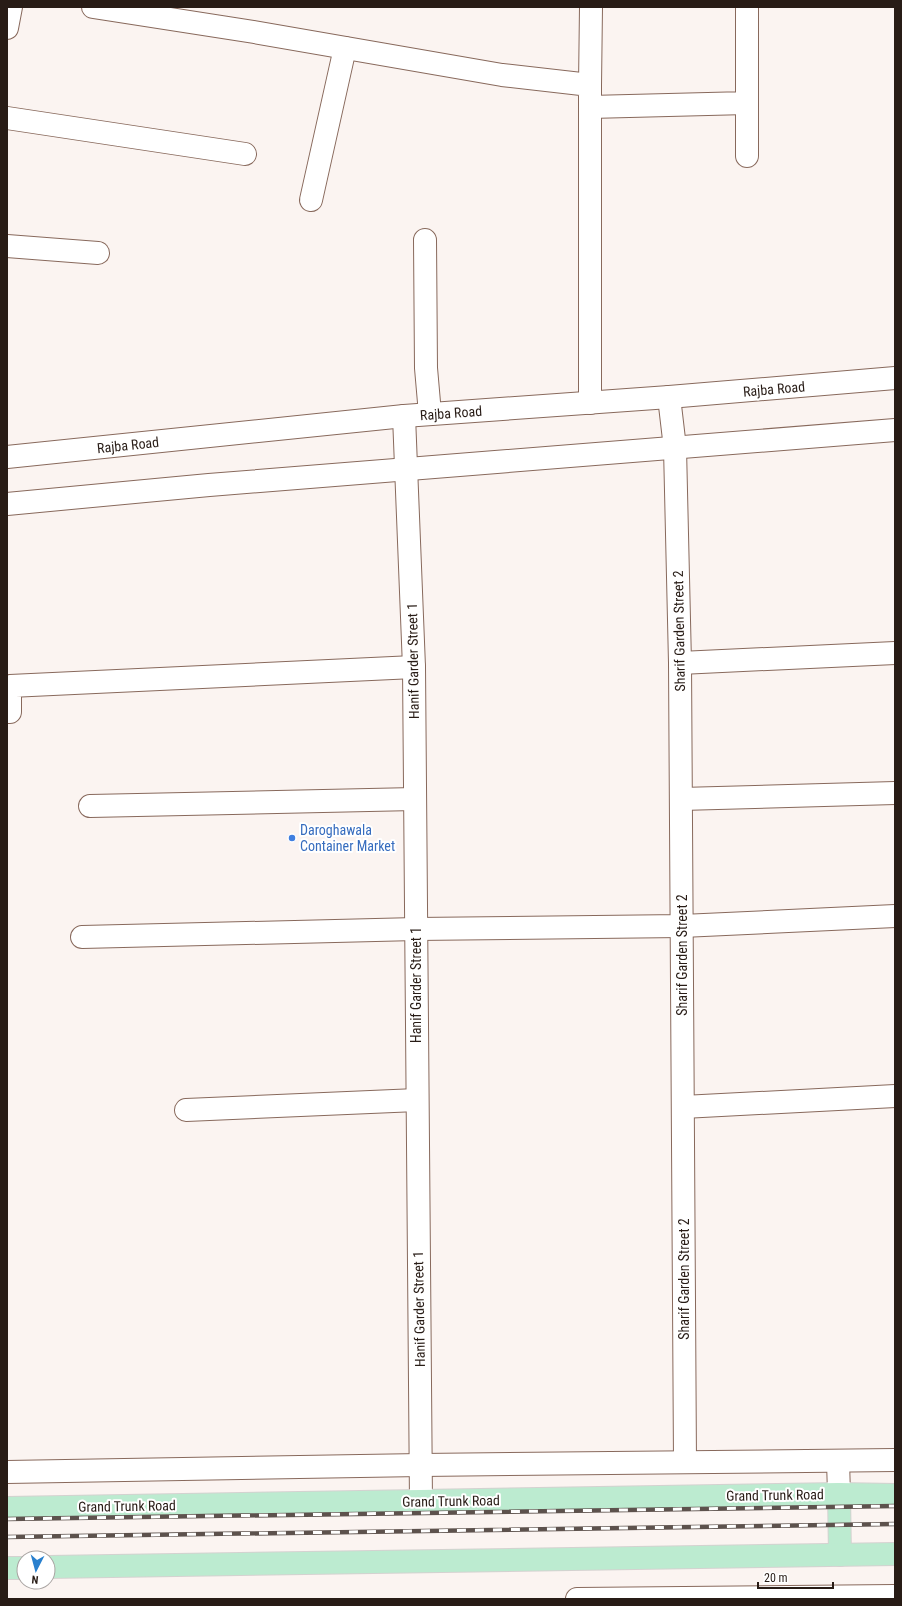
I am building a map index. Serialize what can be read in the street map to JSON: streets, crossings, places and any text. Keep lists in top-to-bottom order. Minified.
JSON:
{"streets":{"main road":["Grand Trunk Road"],"street":["Rajba Road","Sharif Garden Street 2","Hanif Garder Street 1"]},"crossings":[["Rajba Road","Sharif Garden Street 2"],["Rajba Road","Hanif Garder Street 1"],["Hanif Garder Street 1","Grand Trunk Road"]],"places":["Daroghawala Container Market"],"scale_bar":"20 m","north":"bottom"}
